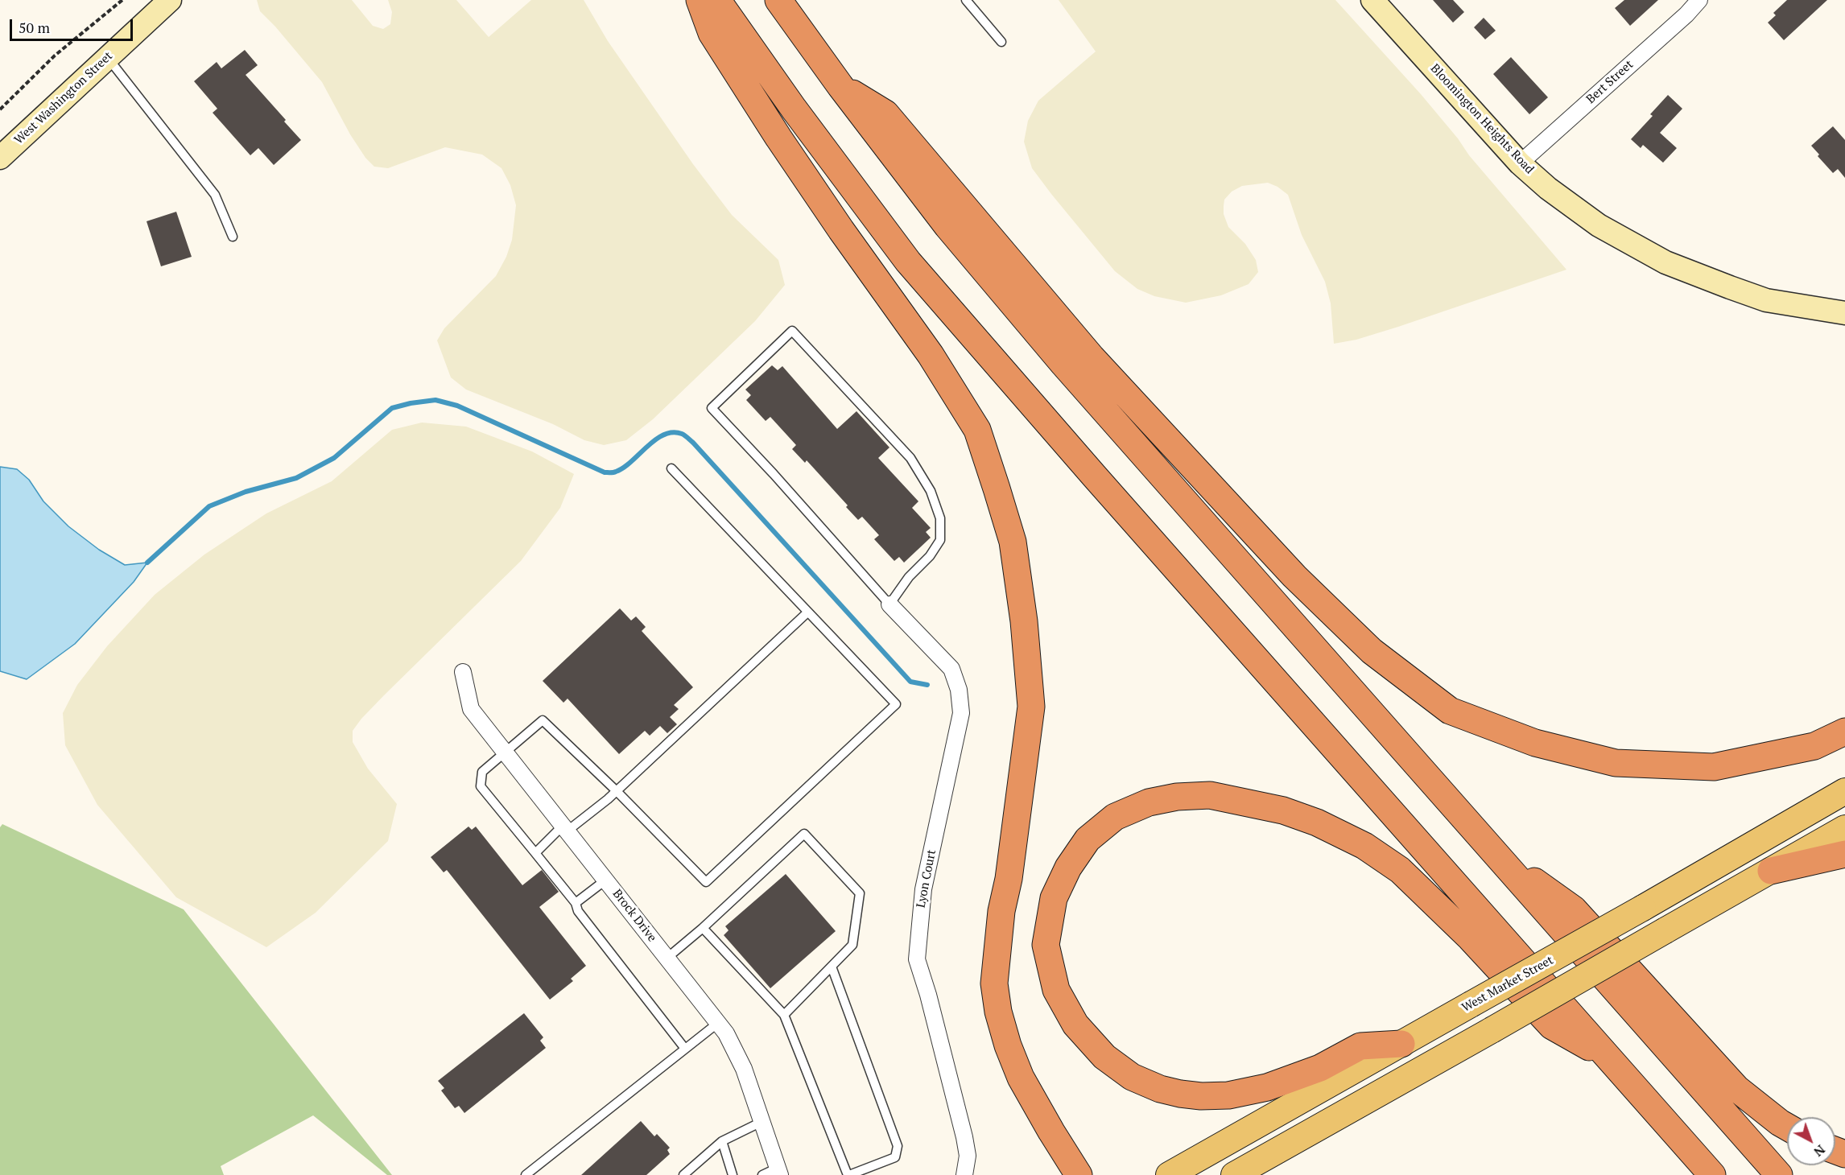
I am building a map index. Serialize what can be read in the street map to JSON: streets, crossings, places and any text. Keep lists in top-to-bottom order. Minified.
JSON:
{"streets":{"main road":["West Washington Street","Bloomington Heights Road","West Market Street"],"street":["Bert Street","Lyon Court","Brock Drive"]},"crossings":[["Bert Street","Bloomington Heights Road"]],"scale_bar":"50 m","north":"bottom right"}
